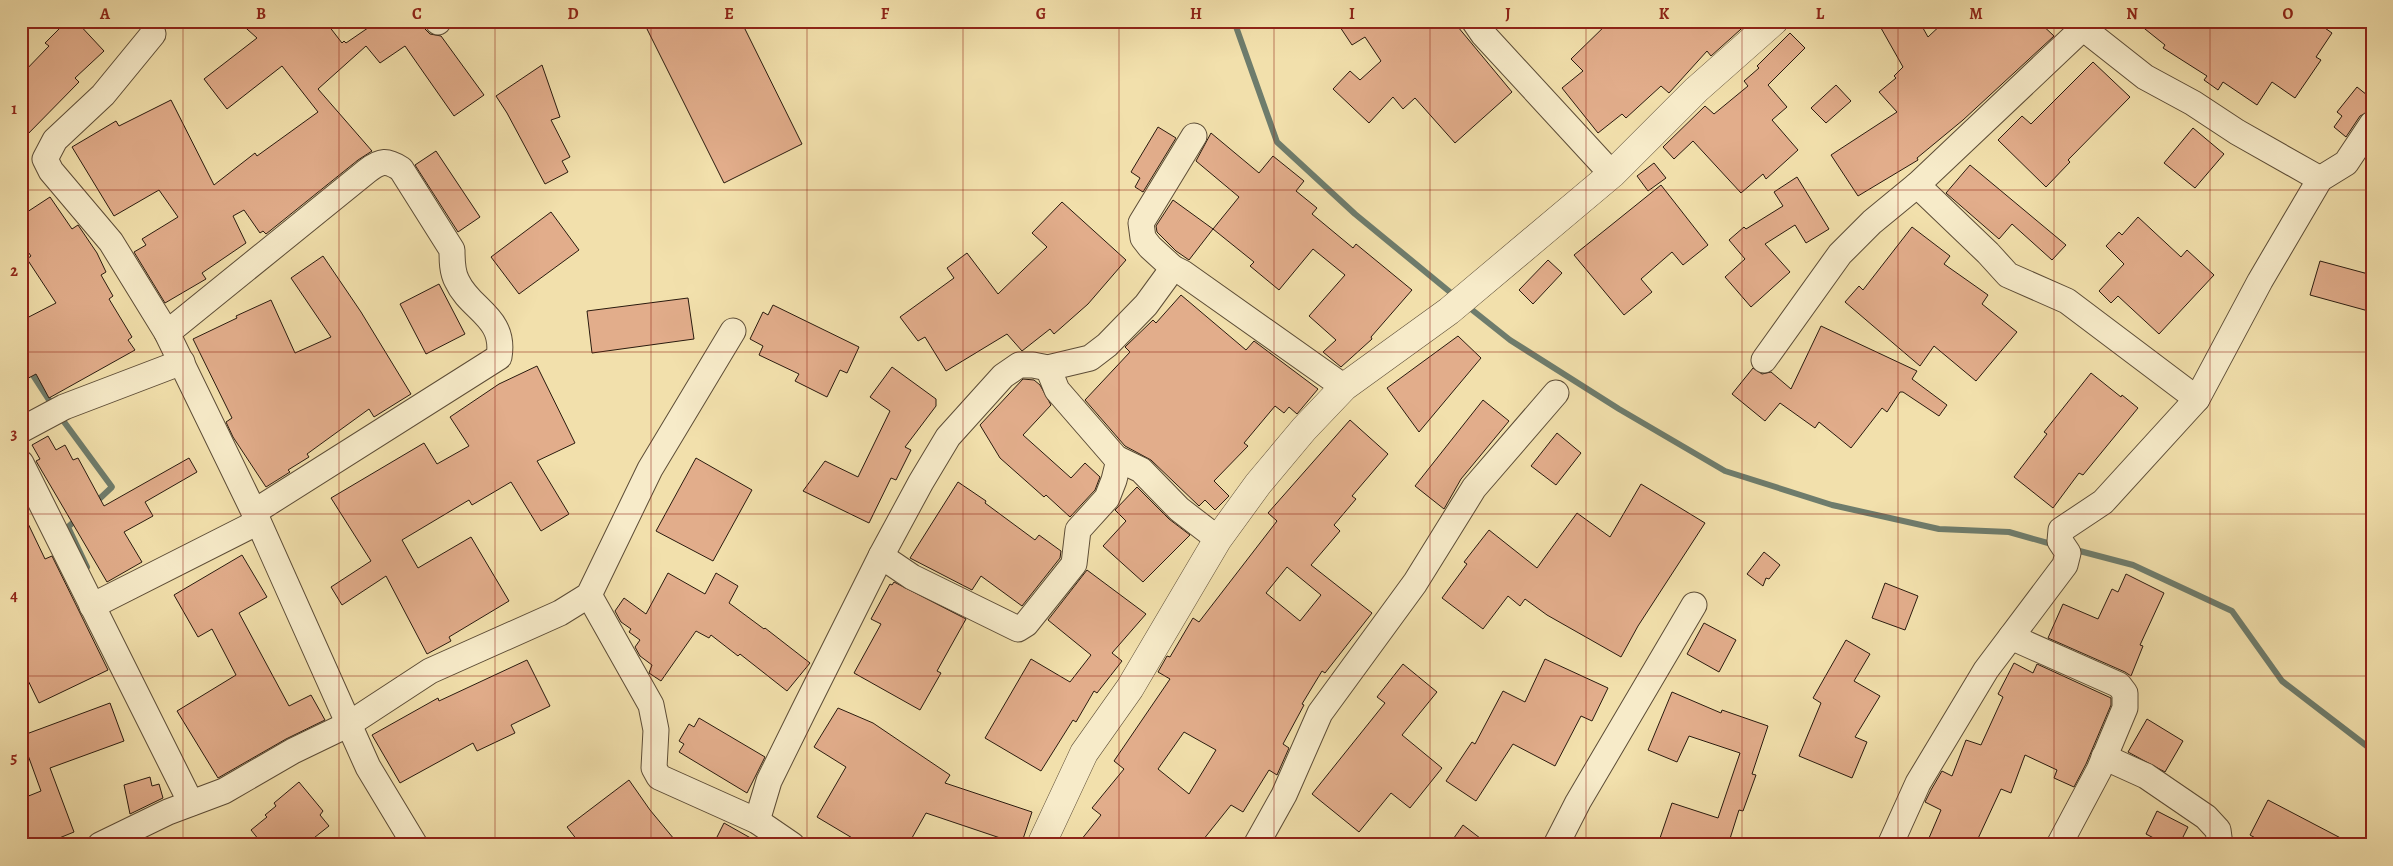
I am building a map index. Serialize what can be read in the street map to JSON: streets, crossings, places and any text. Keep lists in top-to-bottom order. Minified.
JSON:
{"grid":{"columns":["A","B","C","D","E","F","G","H","I","J","K","L","M","N","O"],"rows":["1","2","3","4","5"]}}
